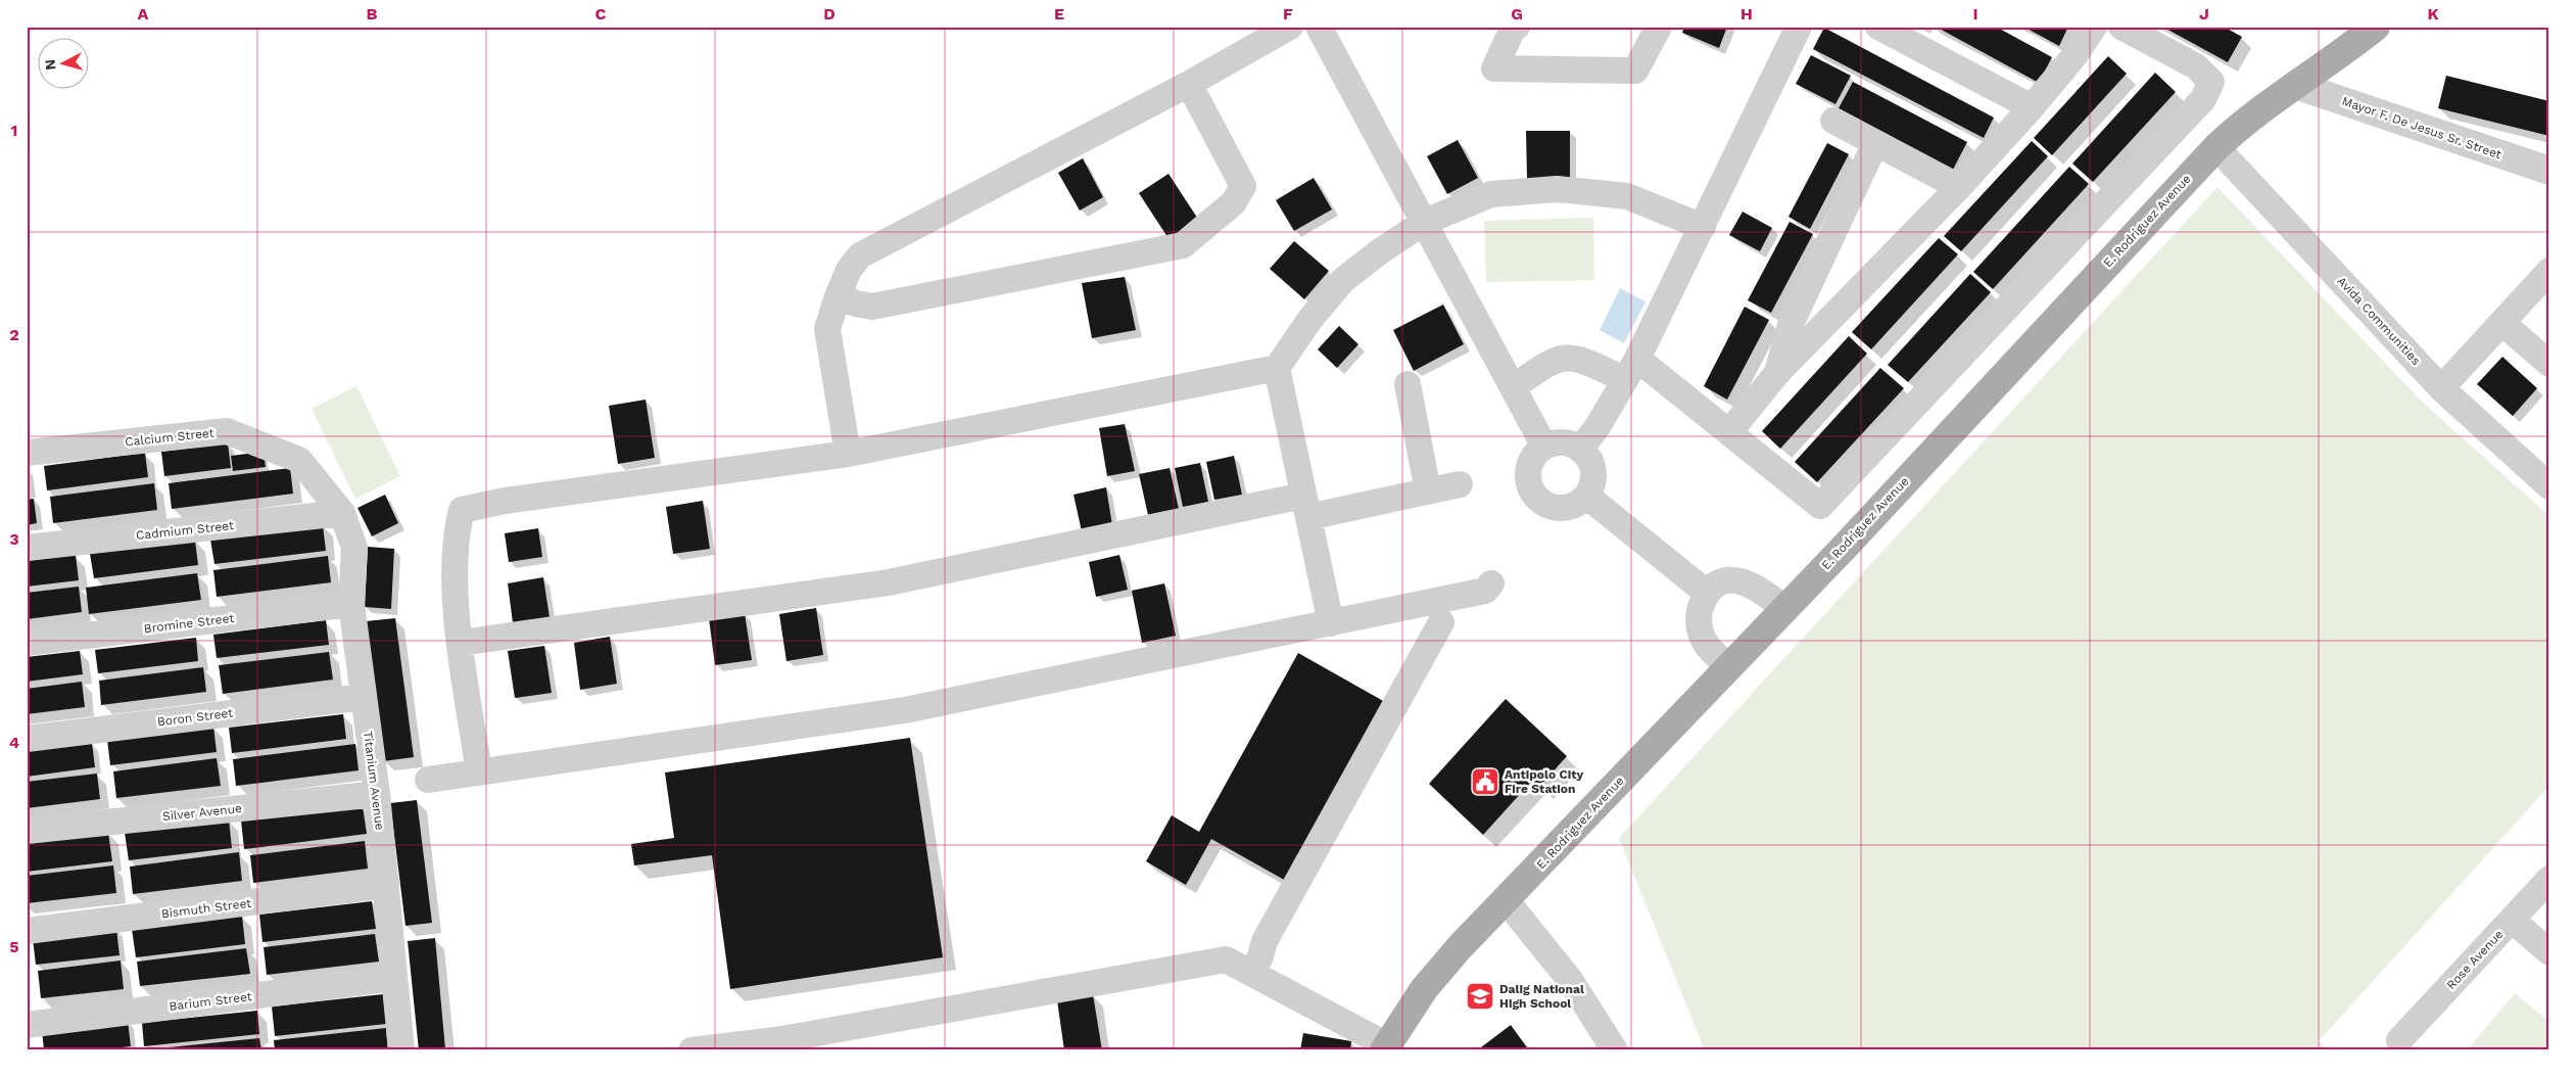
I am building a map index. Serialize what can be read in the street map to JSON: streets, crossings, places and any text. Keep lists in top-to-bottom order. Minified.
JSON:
{"streets":{"main road":["E. Rodriguez Avenue"],"street":["Mayor F. De Jesus Sr. Street","Avida Communities","Calcium Street","Cadmium Street","Bromine Street","Boron Street","Titanium Avenue","Silver Avenue","Bismuth Street","Rose Avenue","Barium Street"]},"crossings":[["Mayor F. De Jesus Sr. Street","E. Rodriguez Avenue"],["E. Rodriguez Avenue","Avida Communities"],["Calcium Street","Cadmium Street"],["Calcium Street","Titanium Avenue"],["Cadmium Street","Titanium Avenue"],["Bromine Street","Titanium Avenue"],["Boron Street","Titanium Avenue"],["Titanium Avenue","Silver Avenue"],["Titanium Avenue","Bismuth Street"],["Titanium Avenue","Barium Street"]],"places":{"public building":["Antipolo City Fire Station"],"school or university":["Dalig National High School"]},"north":"left","grid":{"columns":["A","B","C","D","E","F","G","H","I","J","K"],"rows":["1","2","3","4","5"]}}
